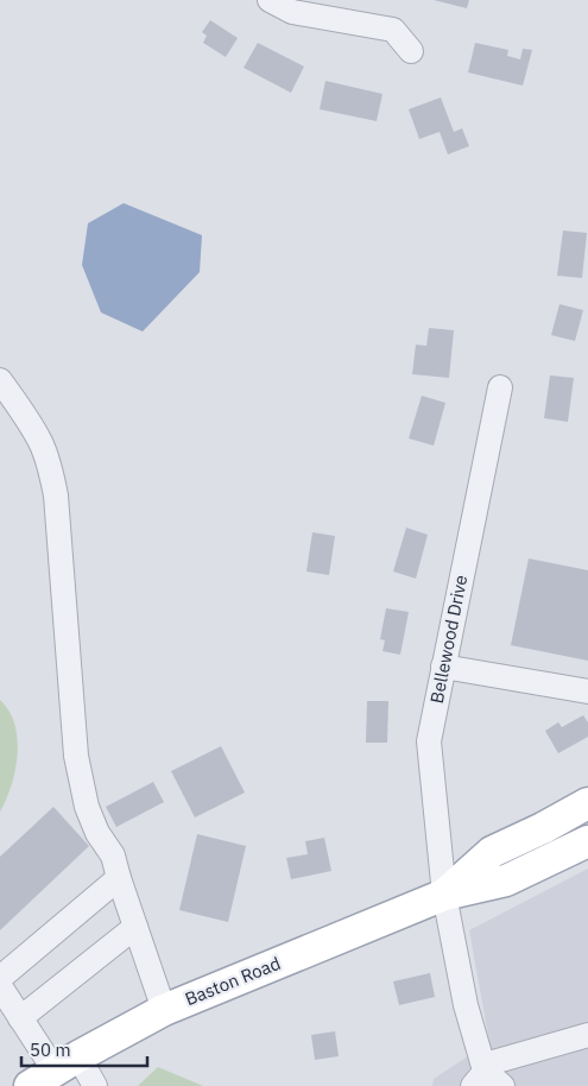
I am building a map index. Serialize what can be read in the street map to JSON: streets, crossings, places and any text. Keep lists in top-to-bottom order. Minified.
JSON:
{"streets":{"main road":["Baston Road"],"street":["Bellewood Drive"]},"crossings":[["Bellewood Drive","Baston Road"]],"scale_bar":"50 m"}
